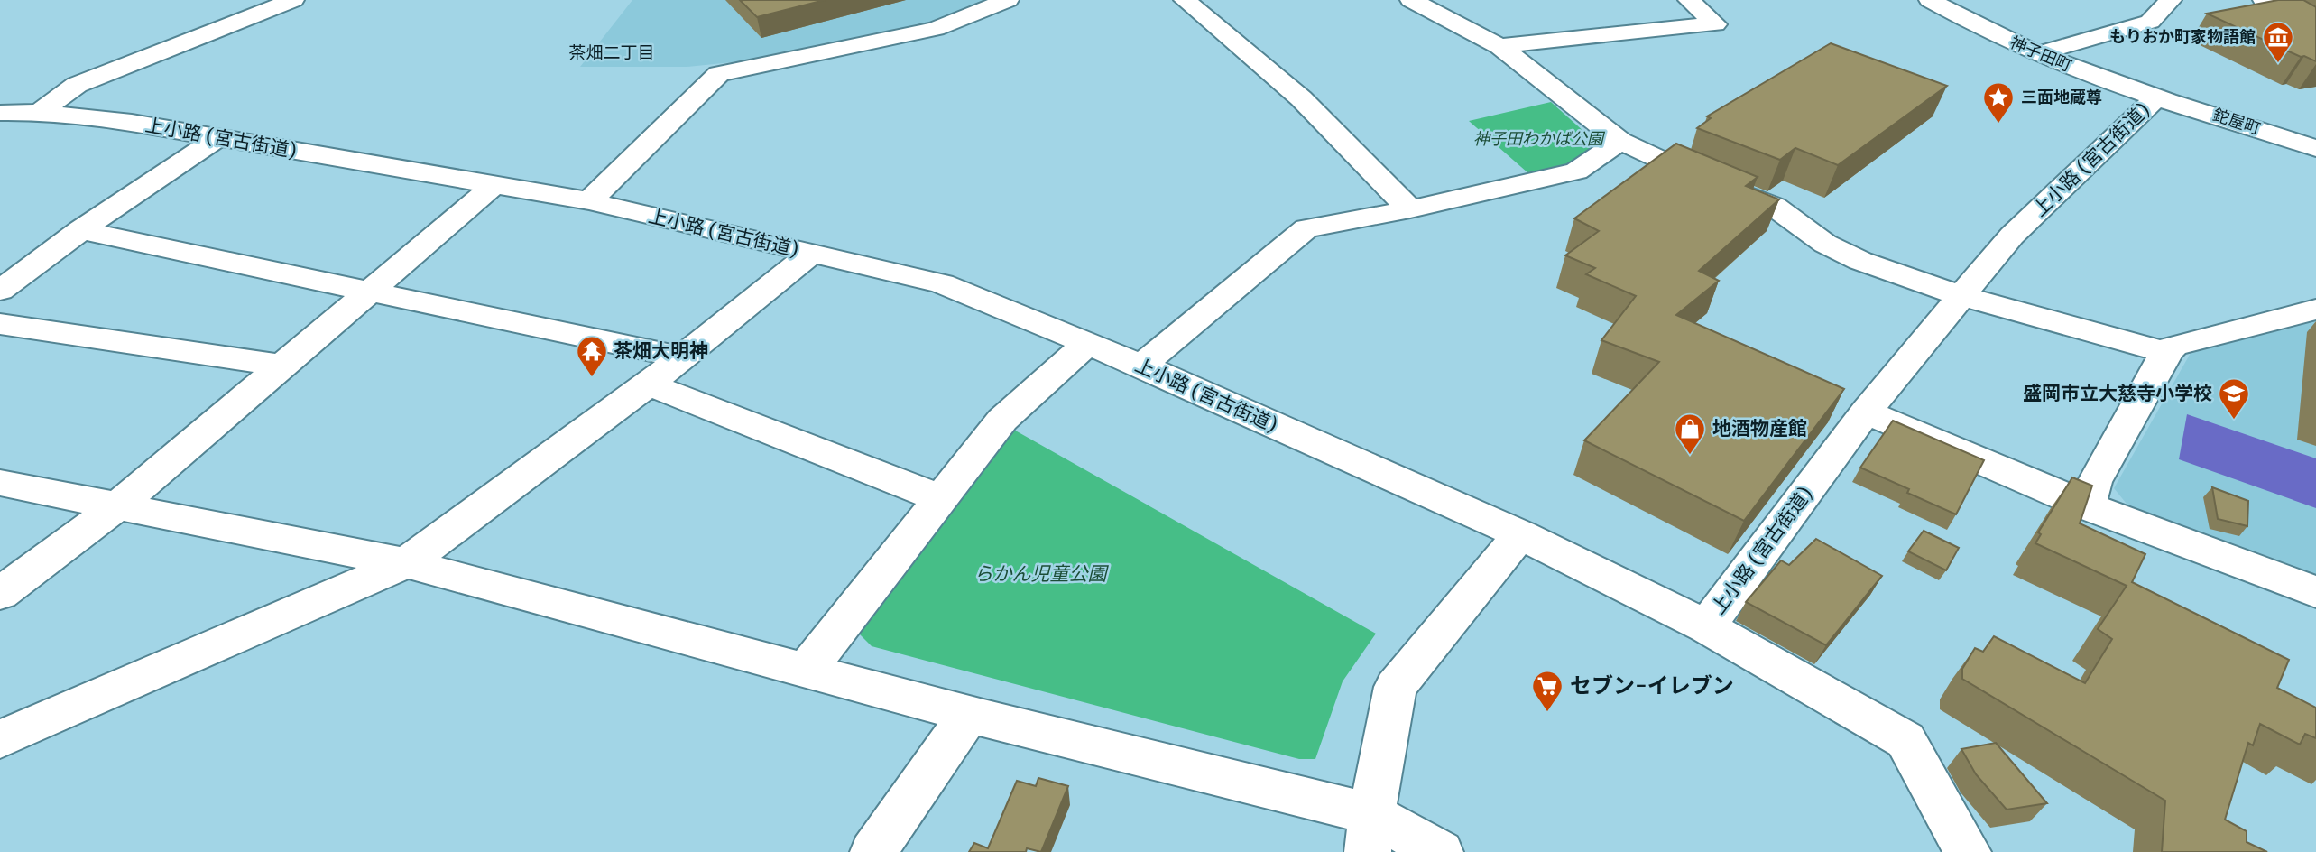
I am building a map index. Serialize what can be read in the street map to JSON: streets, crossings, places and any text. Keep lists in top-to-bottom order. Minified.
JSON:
{"streets":{"street":["神子田町","鉈屋町","上小路 (宮古街道)"]},"crossings":[["神子田町","鉈屋町"],["神子田町","上小路 (宮古街道)"],["鉈屋町","上小路 (宮古街道)"]],"districts":["茶畑二丁目"],"parks":["神子田わかば公園","らかん児童公園"],"places":{"museum":["もりおか町家物語館"],"place":["三面地蔵尊"],"temple":["茶畑大明神"],"school or university":["盛岡市立大慈寺小学校"],"shop":["地酒物産館"],"supermarket":["セブン-イレブン"]}}
